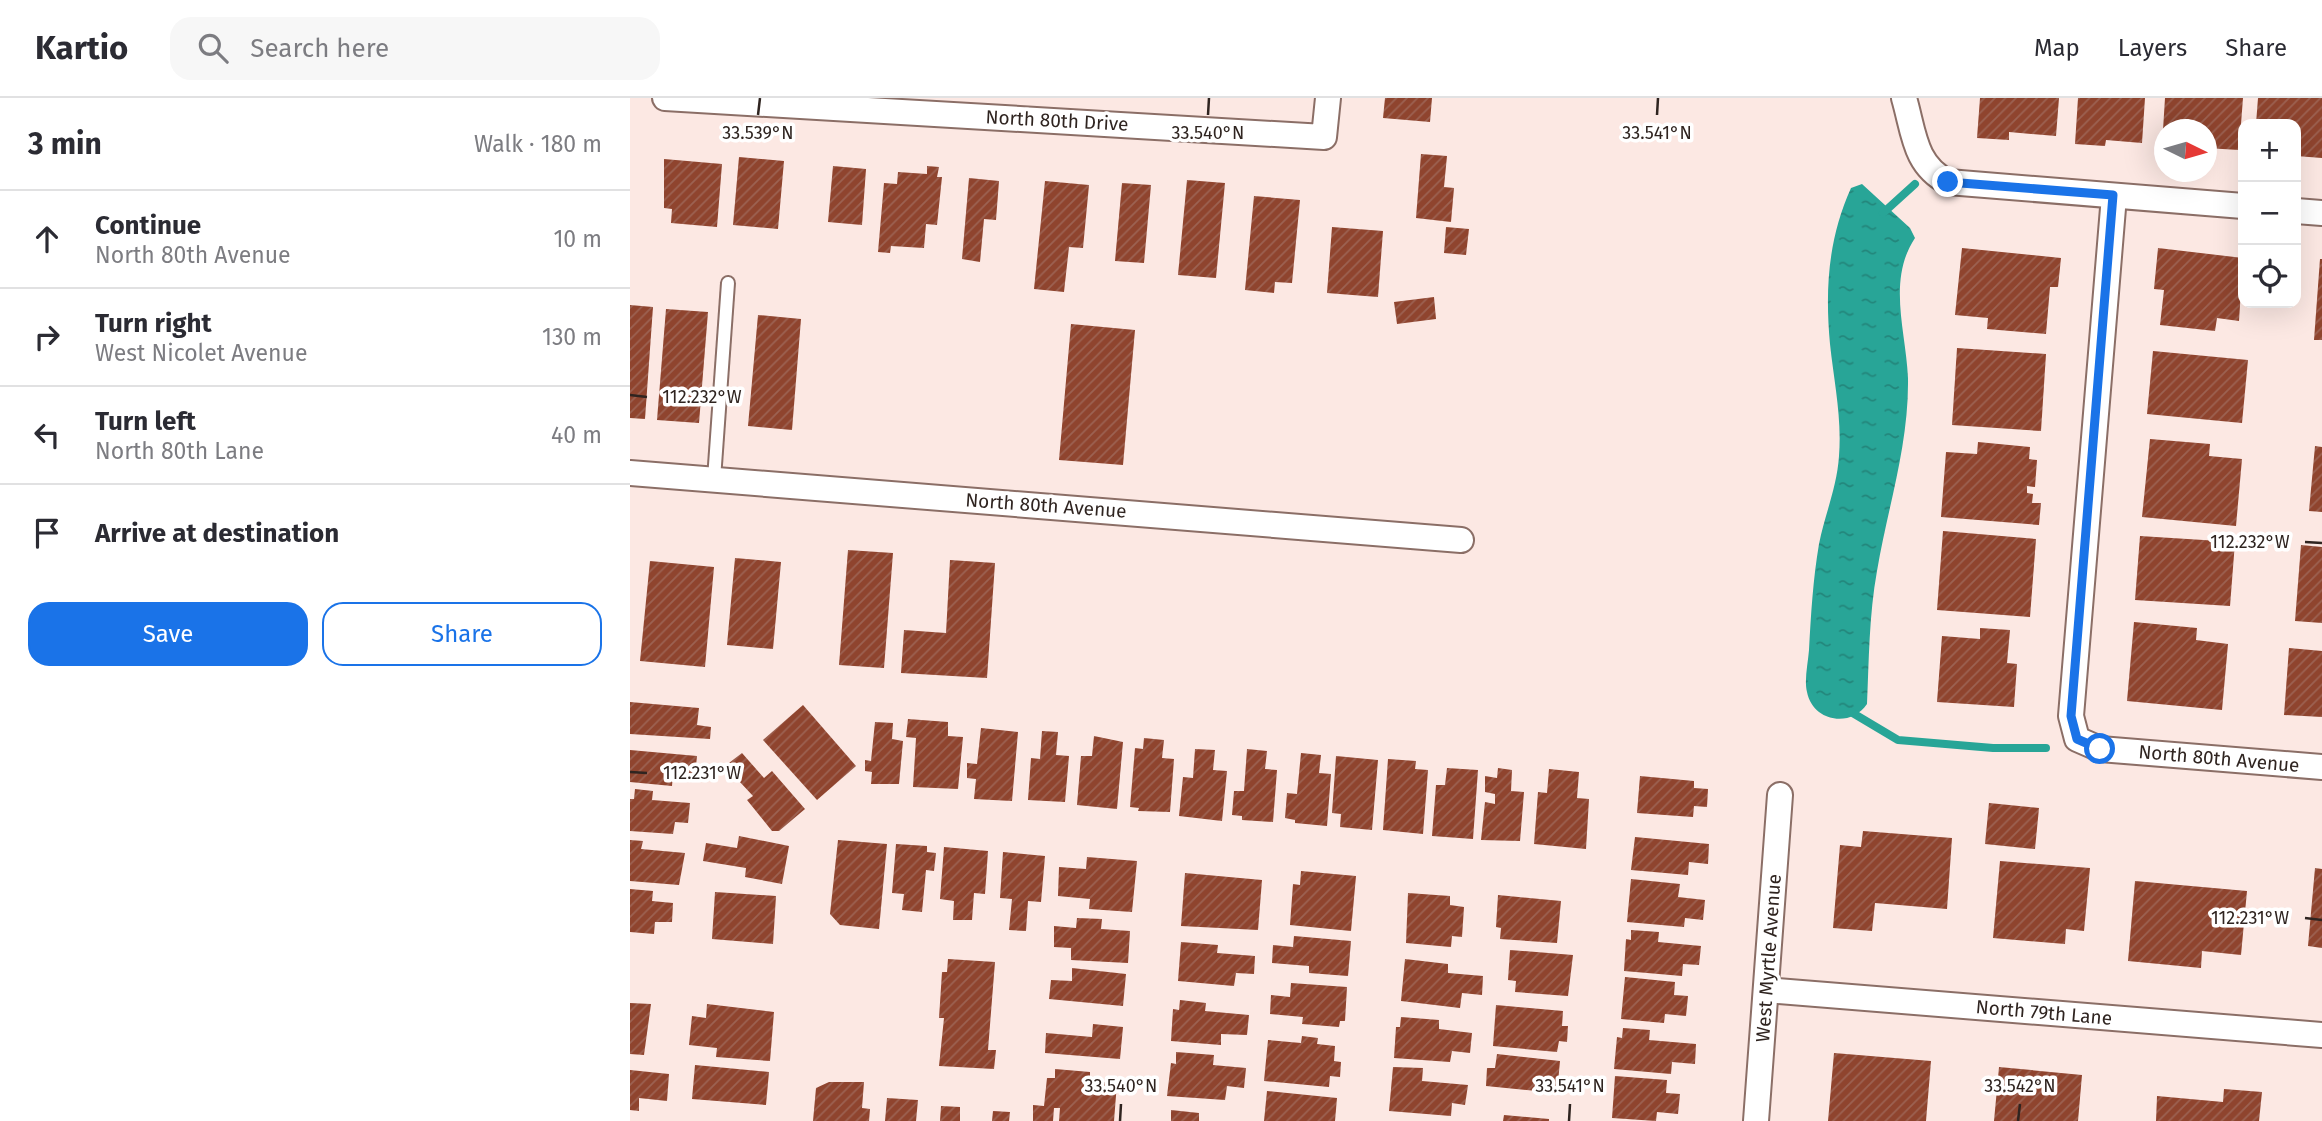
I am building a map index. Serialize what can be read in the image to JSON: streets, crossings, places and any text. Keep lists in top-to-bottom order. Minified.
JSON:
{"streets":{"street":["North 80th Drive","North 80th Avenue","West Myrtle Avenue","North 79th Lane"]},"crossings":[["West Myrtle Avenue","North 79th Lane"]],"north":"right","page":{"header":"Kartio","search":"Search here","nav":["Map","Layers","Share"],"heading":["3 min","Walk · 180 m"],"map_buttons":["+","−"],"list":[["Continue","North 80th Avenue","10 m"],["Turn right","West Nicolet Avenue","130 m"],["Turn left","North 80th Lane","40 m"],"Arrive at destination"],"buttons":["Save","Share"]},"coordinates":["33.539°N","33.540°N","33.541°N","112.232°W","112.231°W","33.542°N"]}
